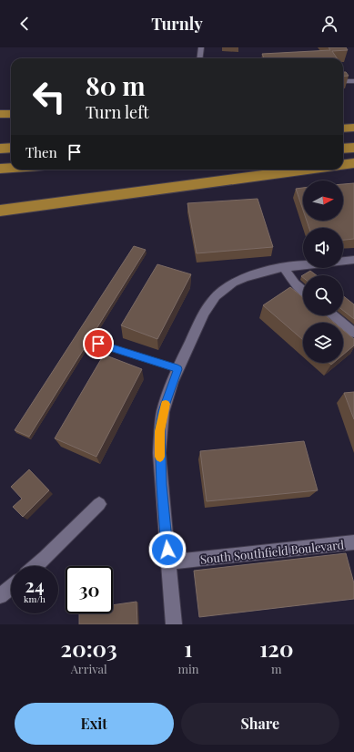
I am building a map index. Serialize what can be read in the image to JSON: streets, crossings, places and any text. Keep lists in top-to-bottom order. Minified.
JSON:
{"streets":{"street":["South Southfield Boulevard"]},"north":"right","page":{"header":"Turnly","turn":["80 m","Turn left"],"then":"Then","speed":"24 km/h","limit":"30","eta":["20:03","Arrival","1","min","120","m"],"buttons":["Exit","Share"]}}
